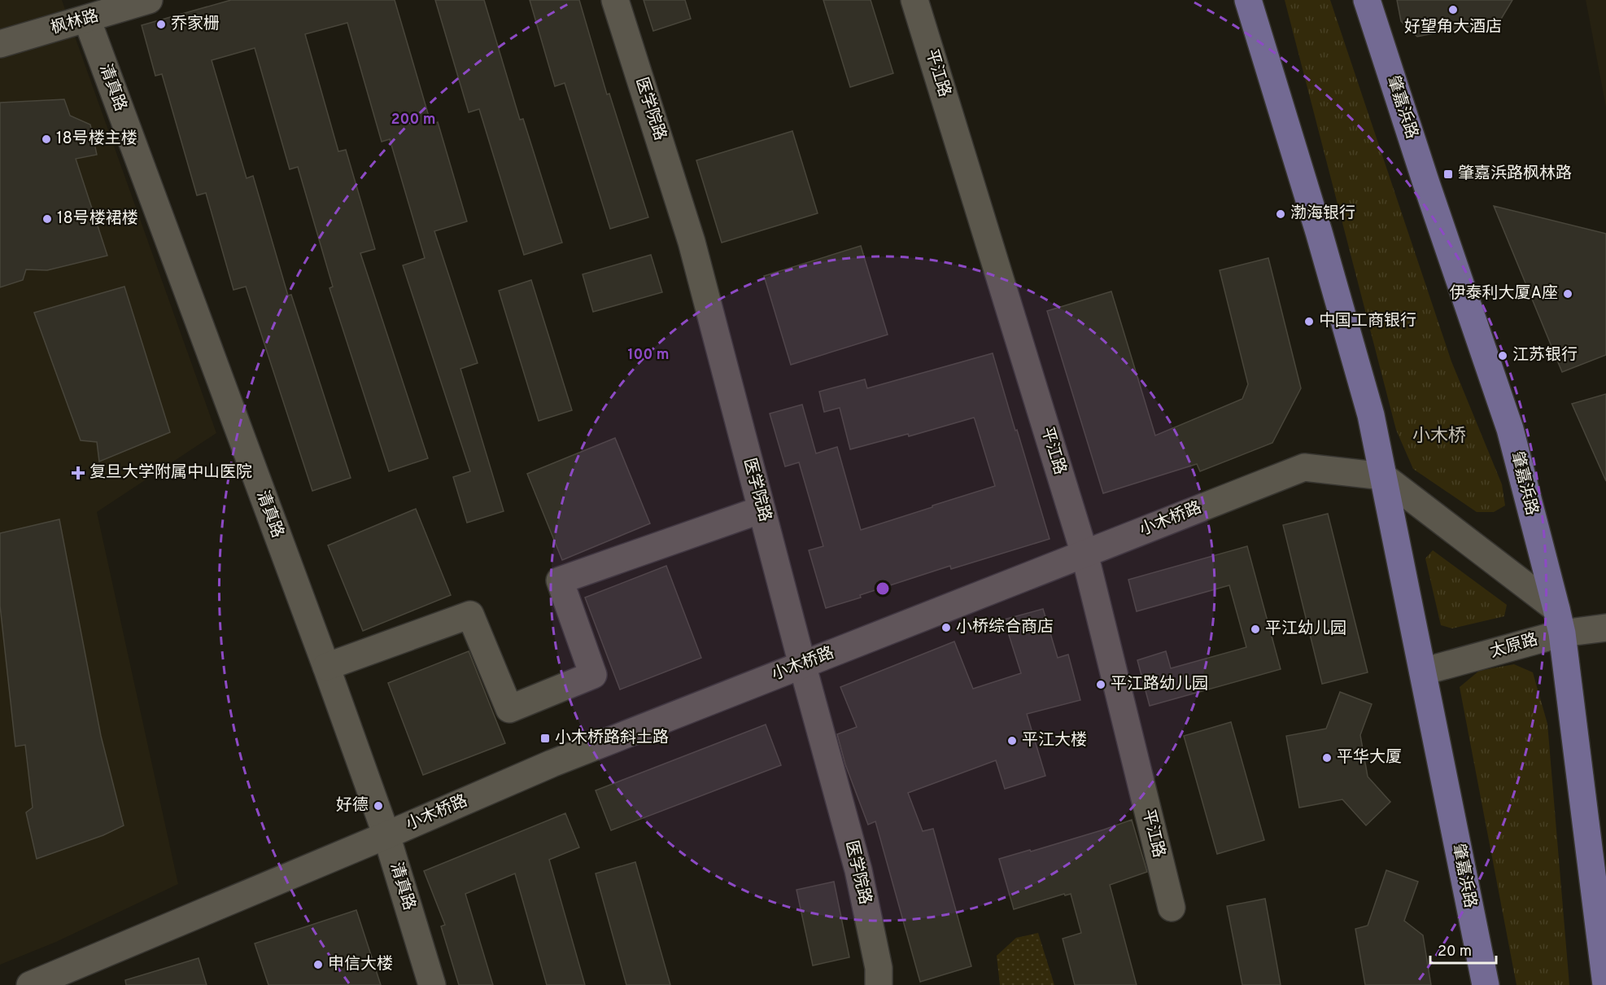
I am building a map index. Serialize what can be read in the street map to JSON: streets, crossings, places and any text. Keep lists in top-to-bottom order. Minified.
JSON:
{"streets":{"main road":["肇嘉浜路"],"street":["枫林路","平江路","清真路","医学院路","小木桥路","太原路"]},"crossings":[["枫林路","清真路"],["平江路","小木桥路"],["清真路","小木桥路"],["肇嘉浜路","小木桥路"],["肇嘉浜路","太原路"],["医学院路","小木桥路"]],"districts":["小木桥"],"places":{"other":["好望角大酒店","乔家栅","18号楼主楼","渤海银行","18号楼裙楼","伊泰利大厦A座","中国工商银行","江苏银行","小桥综合商店","平江幼儿园","平江路幼儿园","平江大楼","平华大厦","好德","申信大楼"],"transit":["肇嘉浜路枫林路","小木桥路斜土路"],"health":["复旦大学附属中山医院"]},"scale_bar":"20 m","rings":["200 m","100 m"]}
